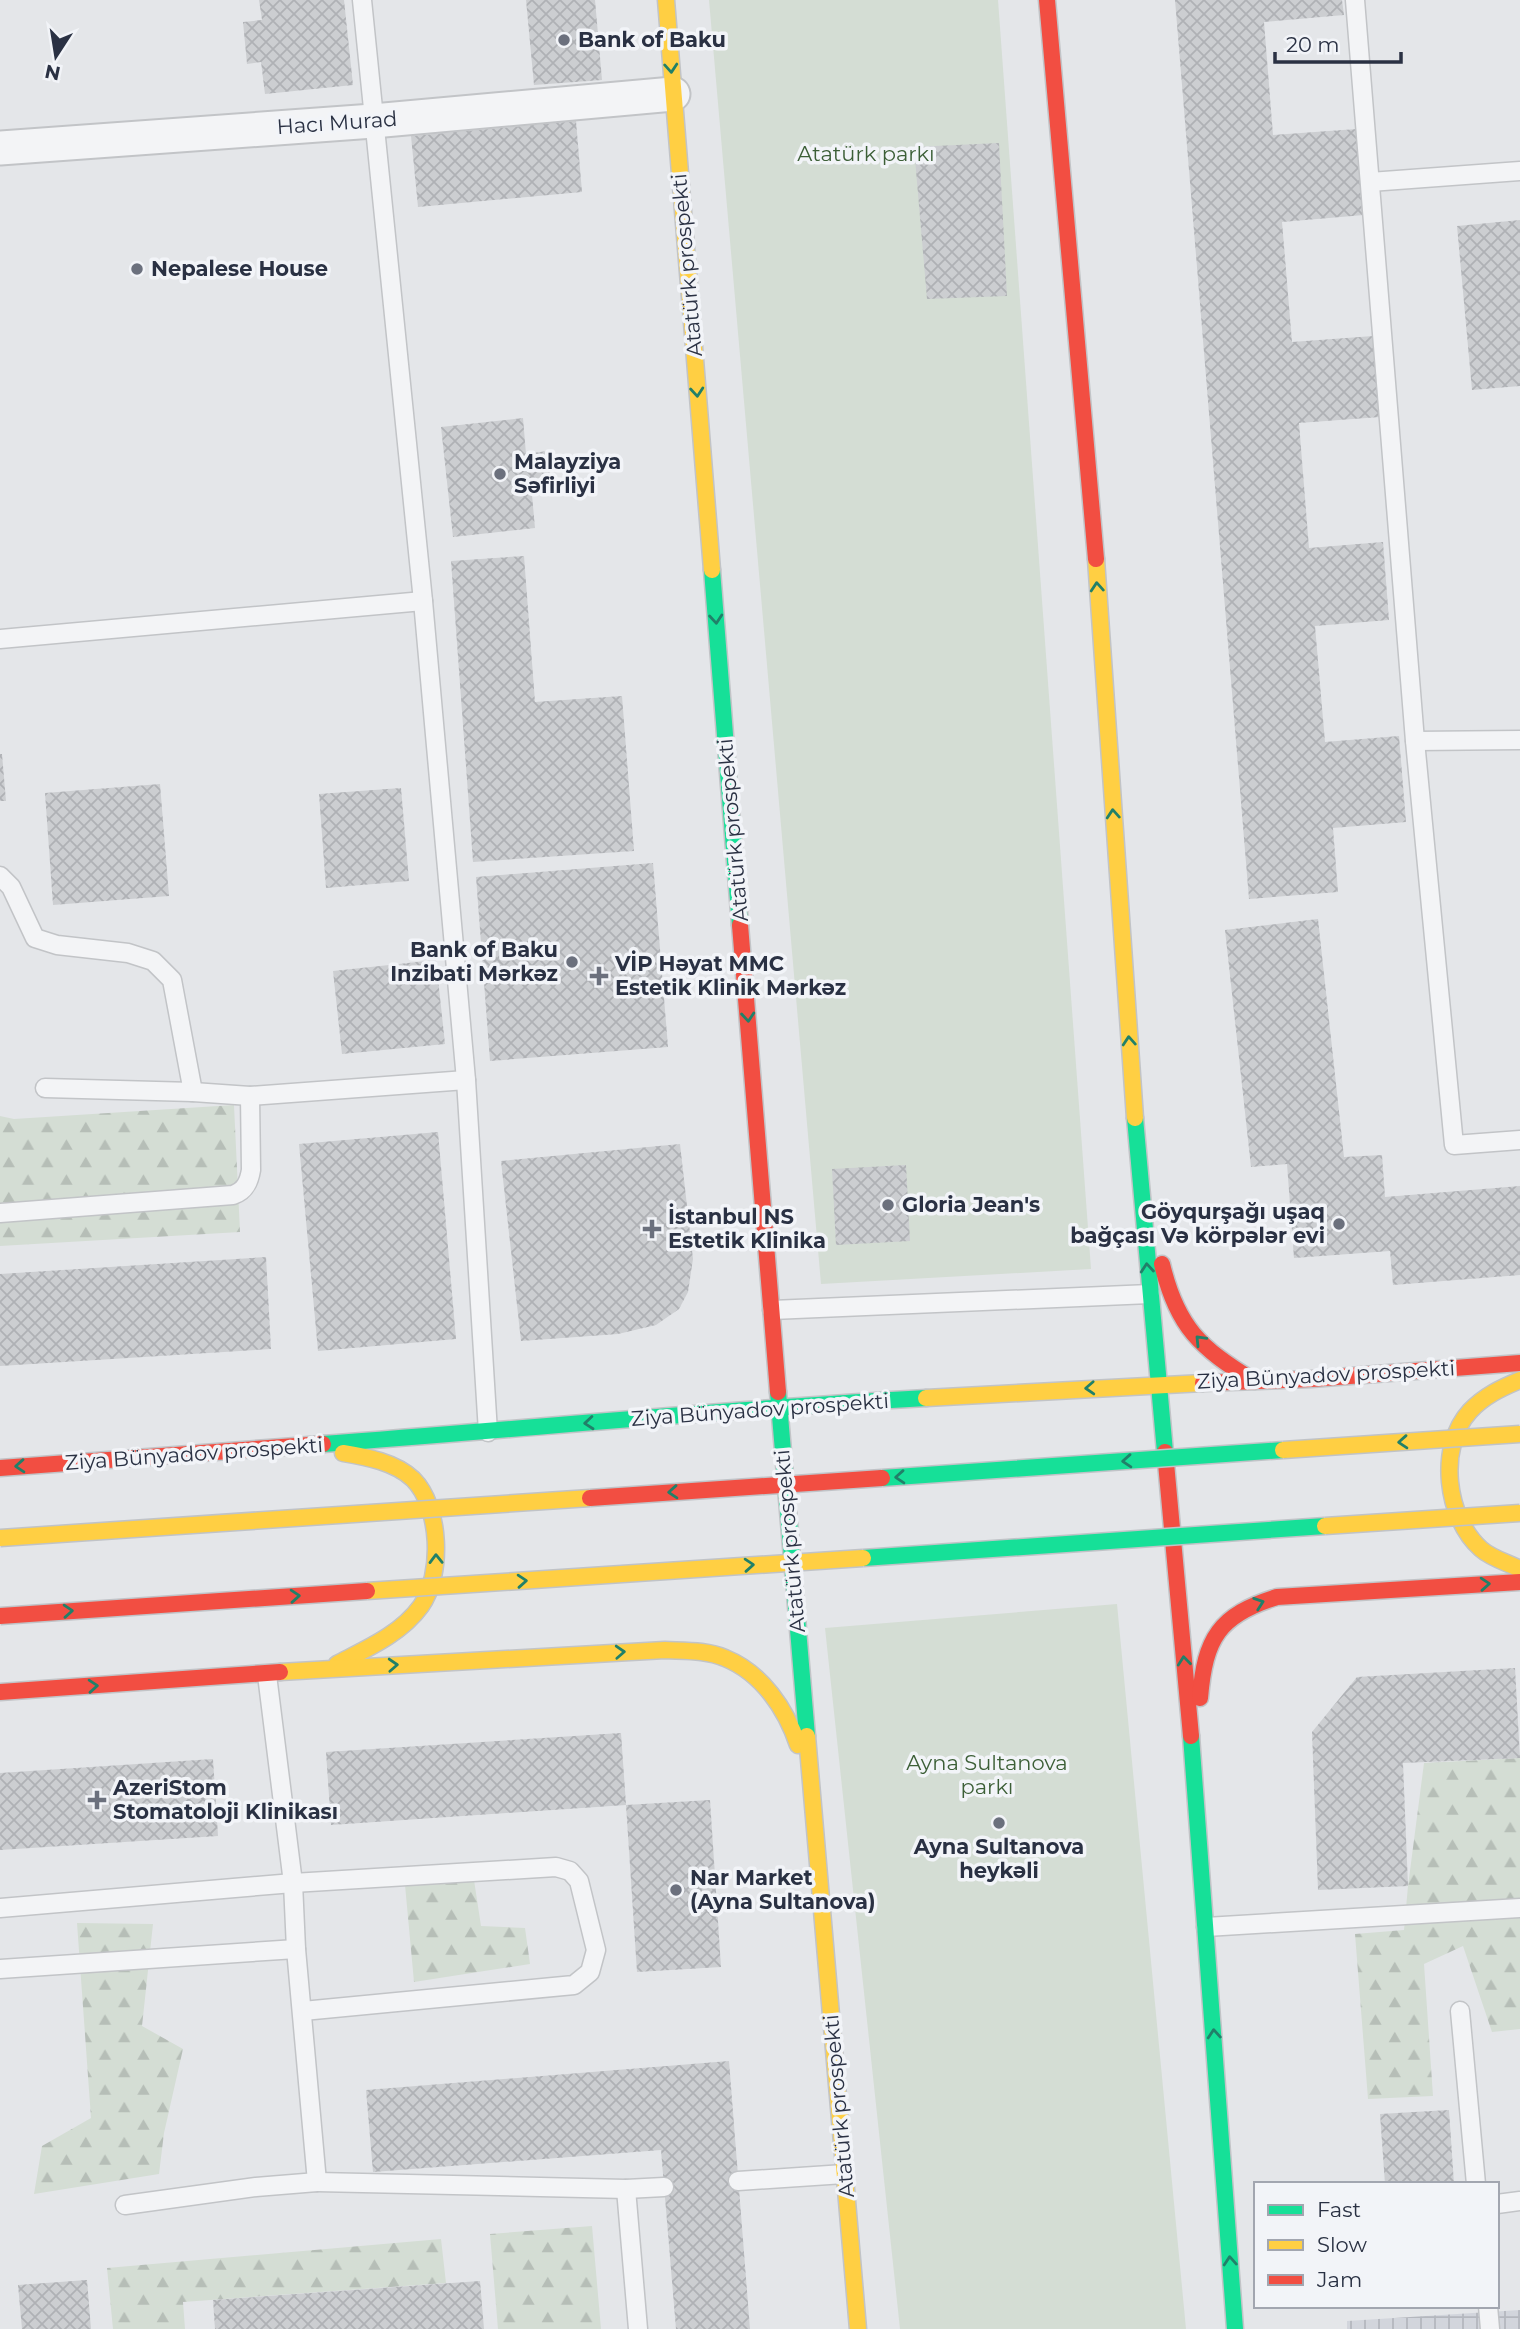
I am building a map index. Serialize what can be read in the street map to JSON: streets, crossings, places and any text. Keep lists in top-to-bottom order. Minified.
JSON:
{"streets":{"main road":["Atatürk prospekti","Ziya Bünyadov prospekti"],"street":["Hacı Murad"]},"crossings":[["Hacı Murad","Atatürk prospekti"],["Atatürk prospekti","Ziya Bünyadov prospekti"]],"one_way":["Atatürk prospekti"],"parks":["Atatürk parkı","Ayna Sultanova parkı"],"places":{"other":["Bank of Baku","Nepalese House","Malayziya Səfirliyi","Bank of Baku Inzibati Mərkəz","Gloria Jean's","Göyqurşağı uşaq bağçası Və körpələr evi","Ayna Sultanova heykəli","Nar Market (Ayna Sultanova)"],"health":["VİP Həyat MMC Estetik Klinik Mərkəz","İstanbul NS Estetik Klinika","AzeriStom Stomatoloji Klinikası"]},"legend":["Fast","Slow","Jam"],"scale_bar":"20 m","north":"bottom"}
